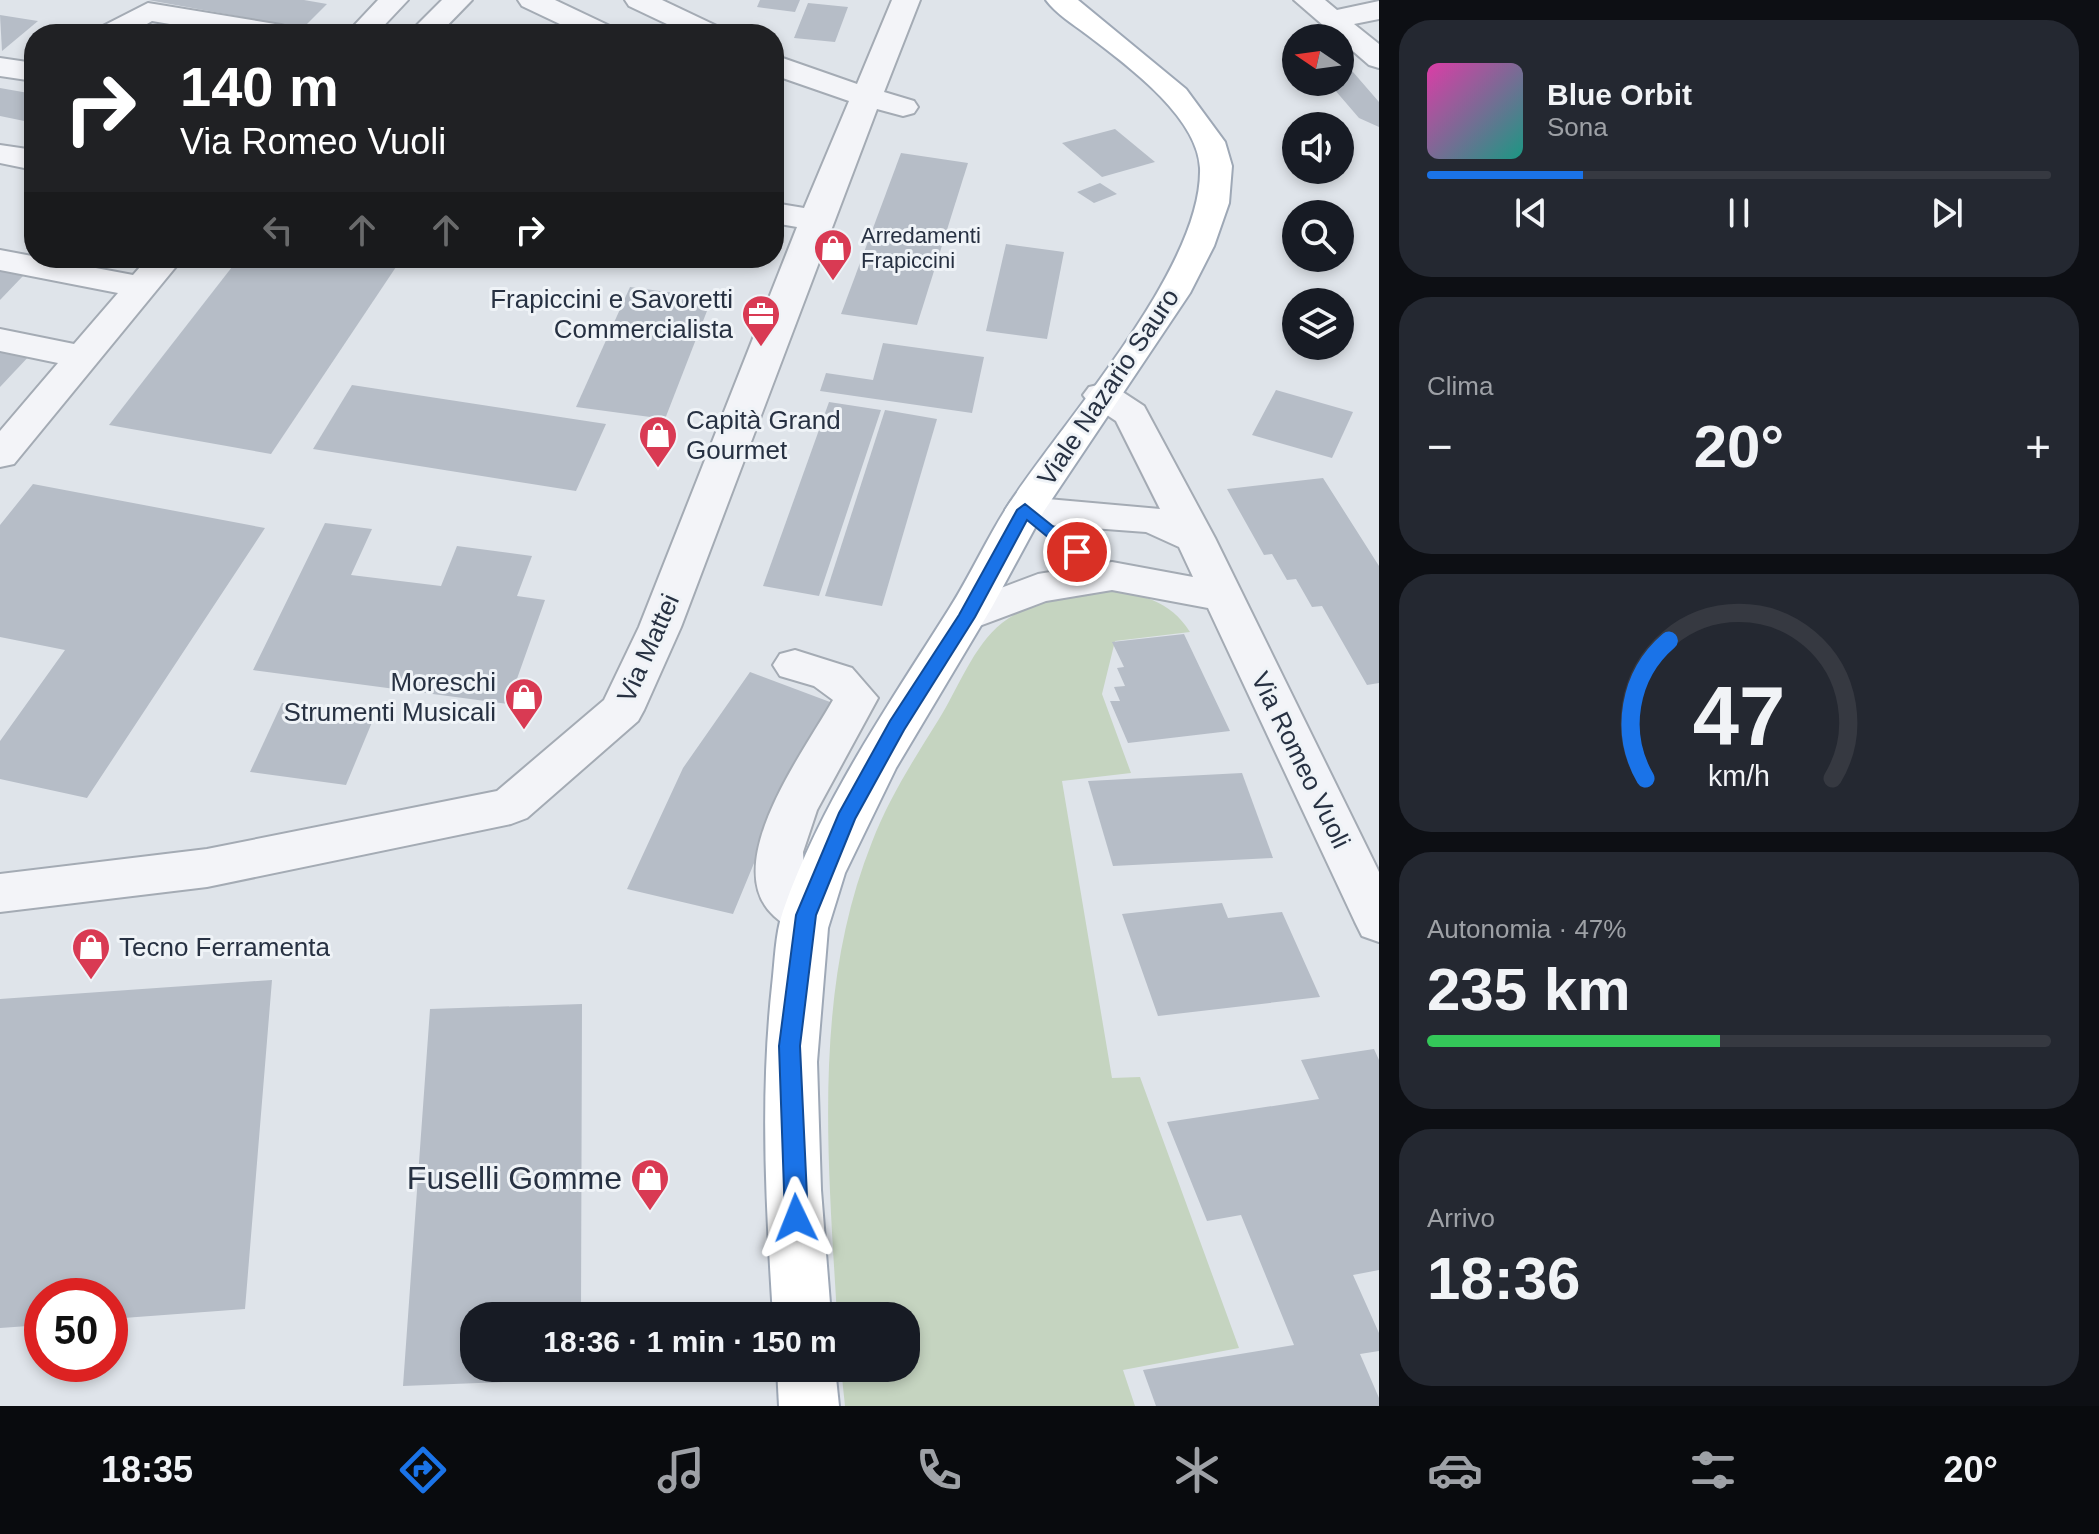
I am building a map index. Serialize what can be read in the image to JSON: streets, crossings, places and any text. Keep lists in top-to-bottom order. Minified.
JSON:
{"streets":{"main road":["Viale Nazario Sauro"],"street":["Via Mattei","Via Romeo Vuoli"]},"crossings":[["Viale Nazario Sauro","Via Romeo Vuoli"]],"places":{"shop":["Arredamenti Frapiccini","Capità Grand Gourmet","Moreschi Strumenti Musicali","Tecno Ferramenta","Fuselli Gomme"],"office":["Frapiccini e Savoretti Commercialista"]},"north":"left","page":{"turn":["140 m","Via Romeo Vuoli"],"song":["Blue Orbit","Sona"],"tile":["Clima",["Autonomia · 47%","235 km"],["Arrivo","18:36"]],"heat":["−","20°","+"],"limit":"50","trip":"18:36 · 1 min · 150 m","tabs":["18:35","20°"],"gauge":["47","km/h"]}}
